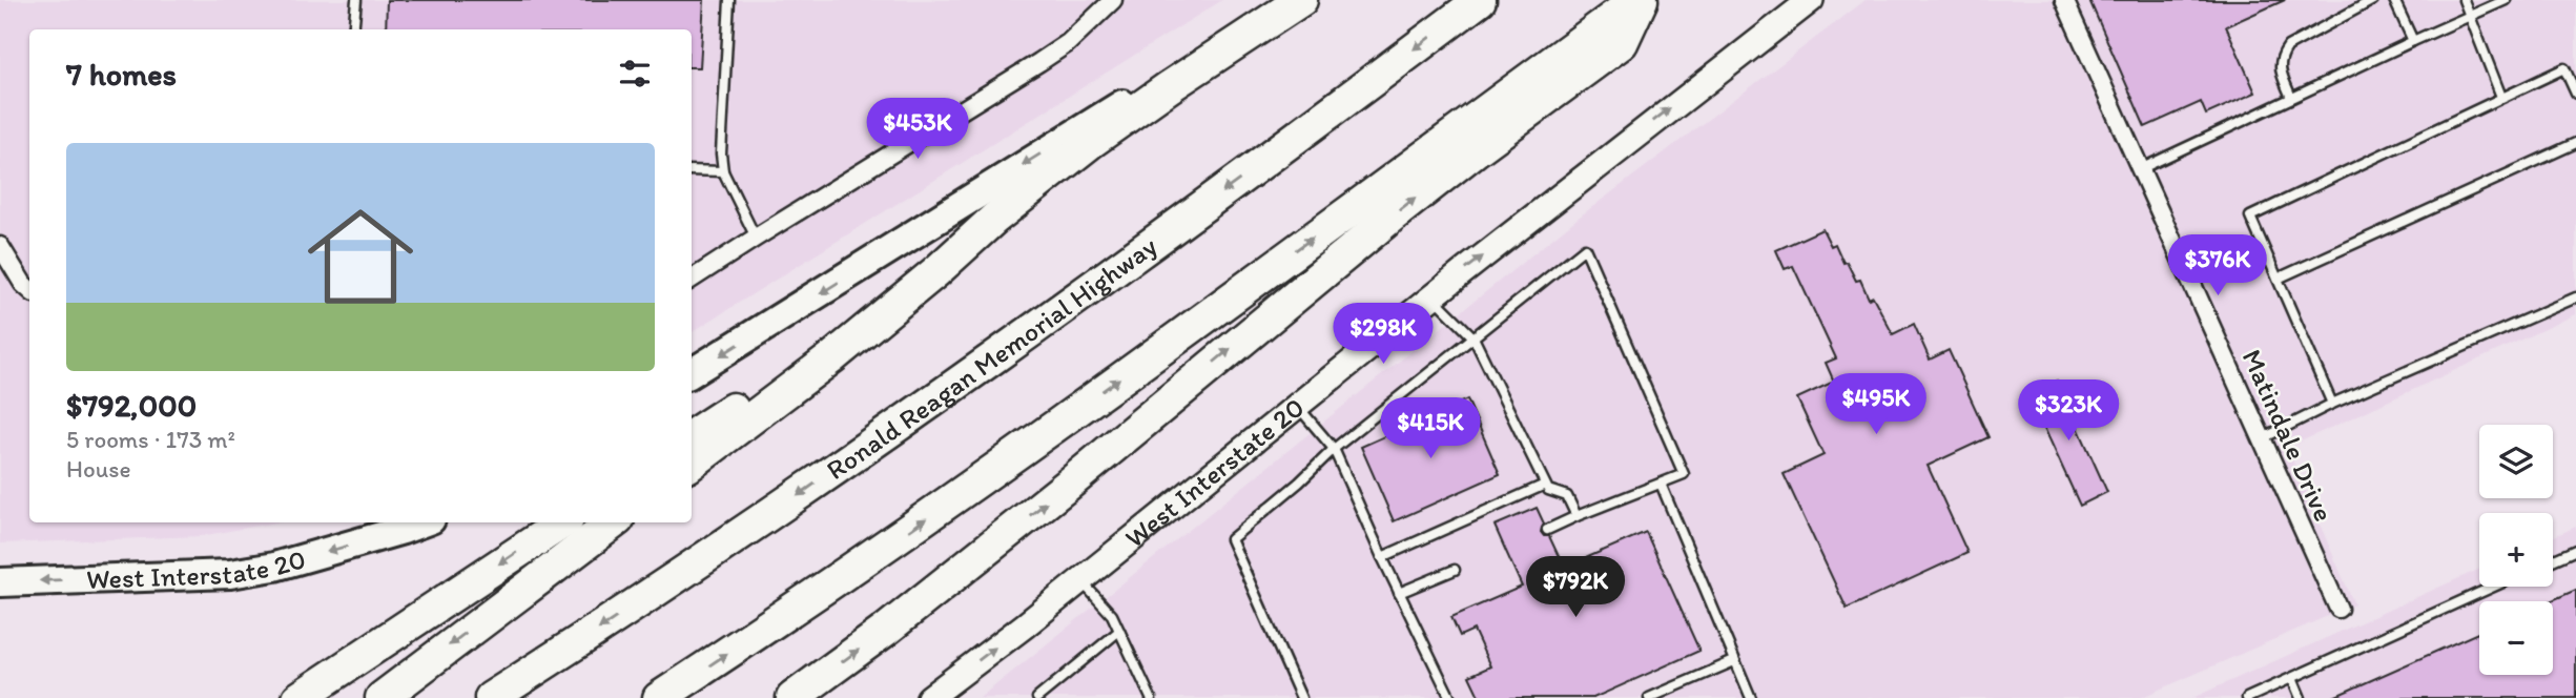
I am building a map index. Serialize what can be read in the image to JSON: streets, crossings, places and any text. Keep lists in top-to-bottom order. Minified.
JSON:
{"streets":{"highway":["Ronald Reagan Memorial Highway"],"main road":["West Interstate 20"],"street":["Matindale Drive"]},"page":{"heading":"7 homes","price":["$453K","$376K","$298K","$495K","$323K","$415K","$792K"],"list":[{"name":"$792,000","note":"5 rooms · 173 m² · House"}],"map_buttons":["+","−"]}}
